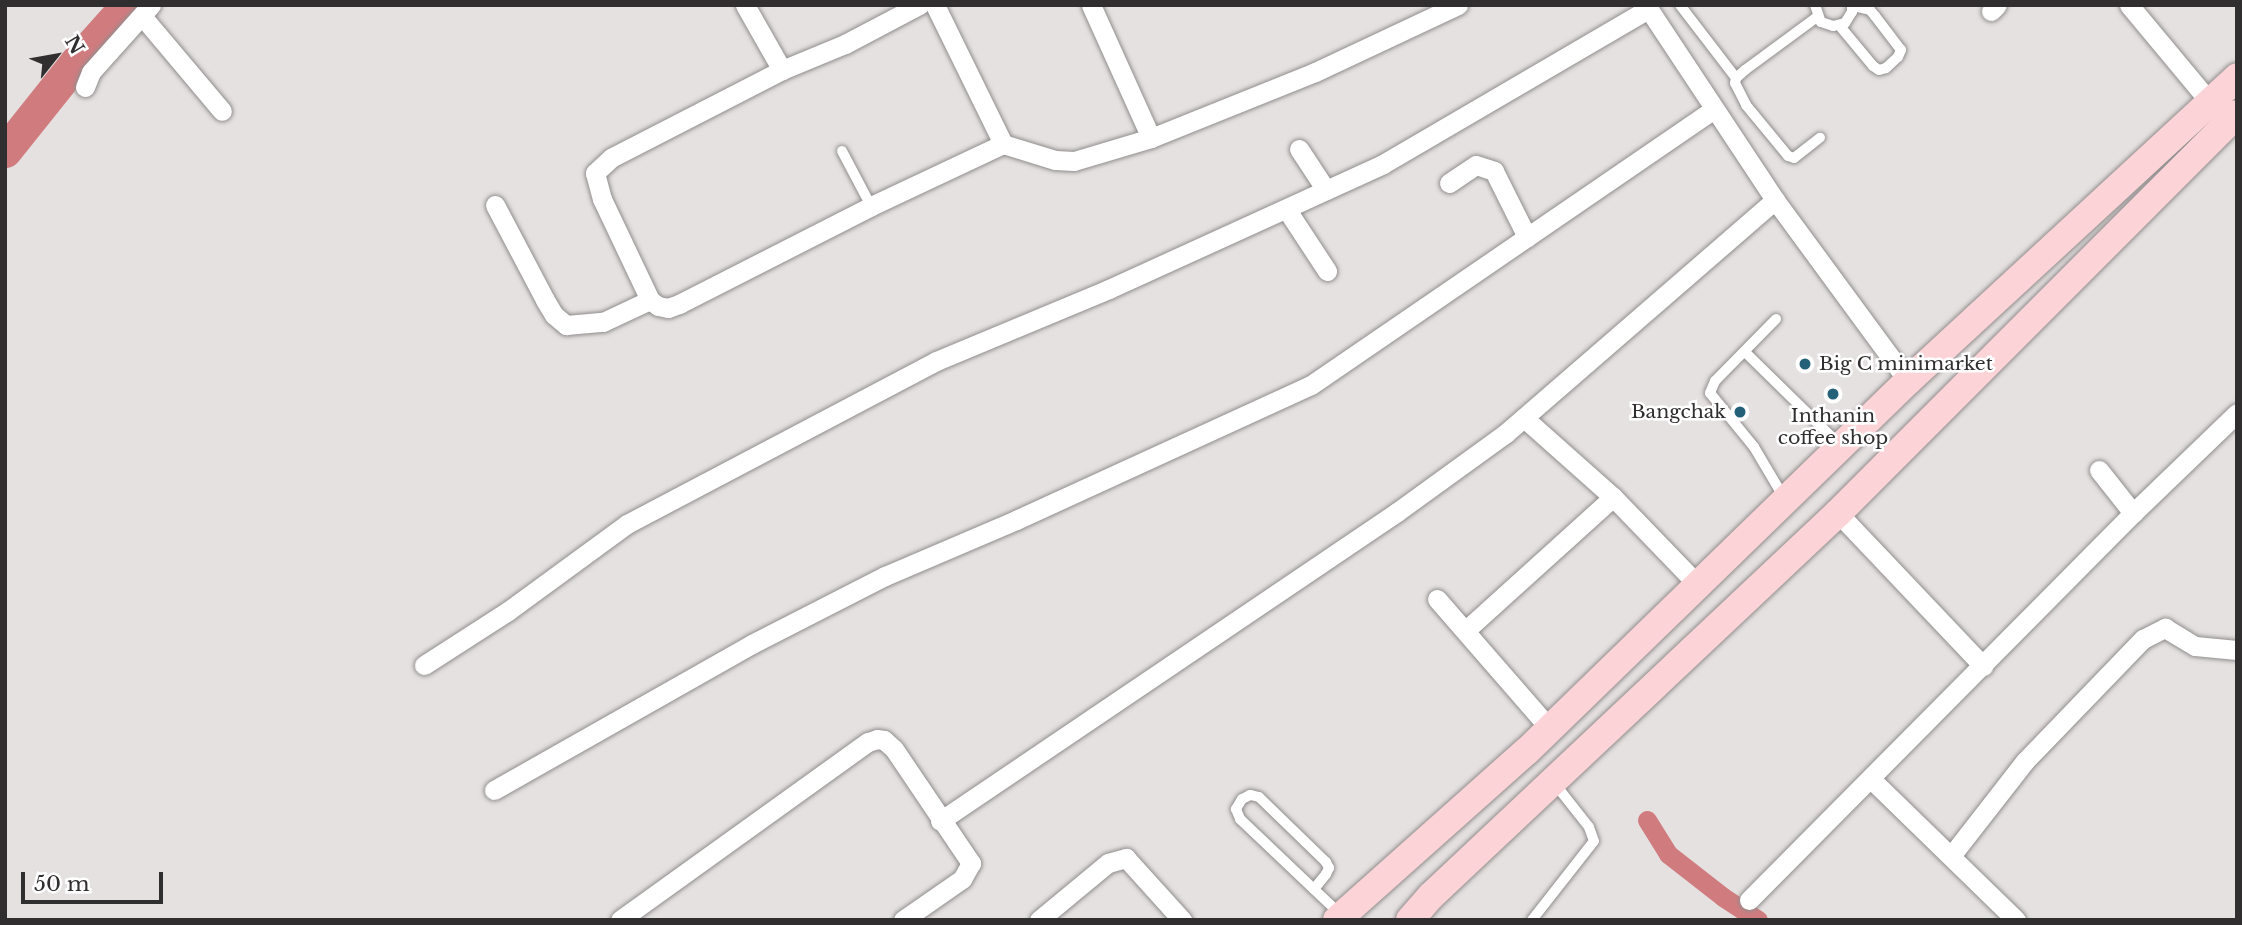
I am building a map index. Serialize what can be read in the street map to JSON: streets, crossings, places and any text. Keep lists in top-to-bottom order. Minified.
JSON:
{"places":["Big C minimarket","Inthanin coffee shop","Bangchak"],"scale_bar":"50 m","north":"top right"}
